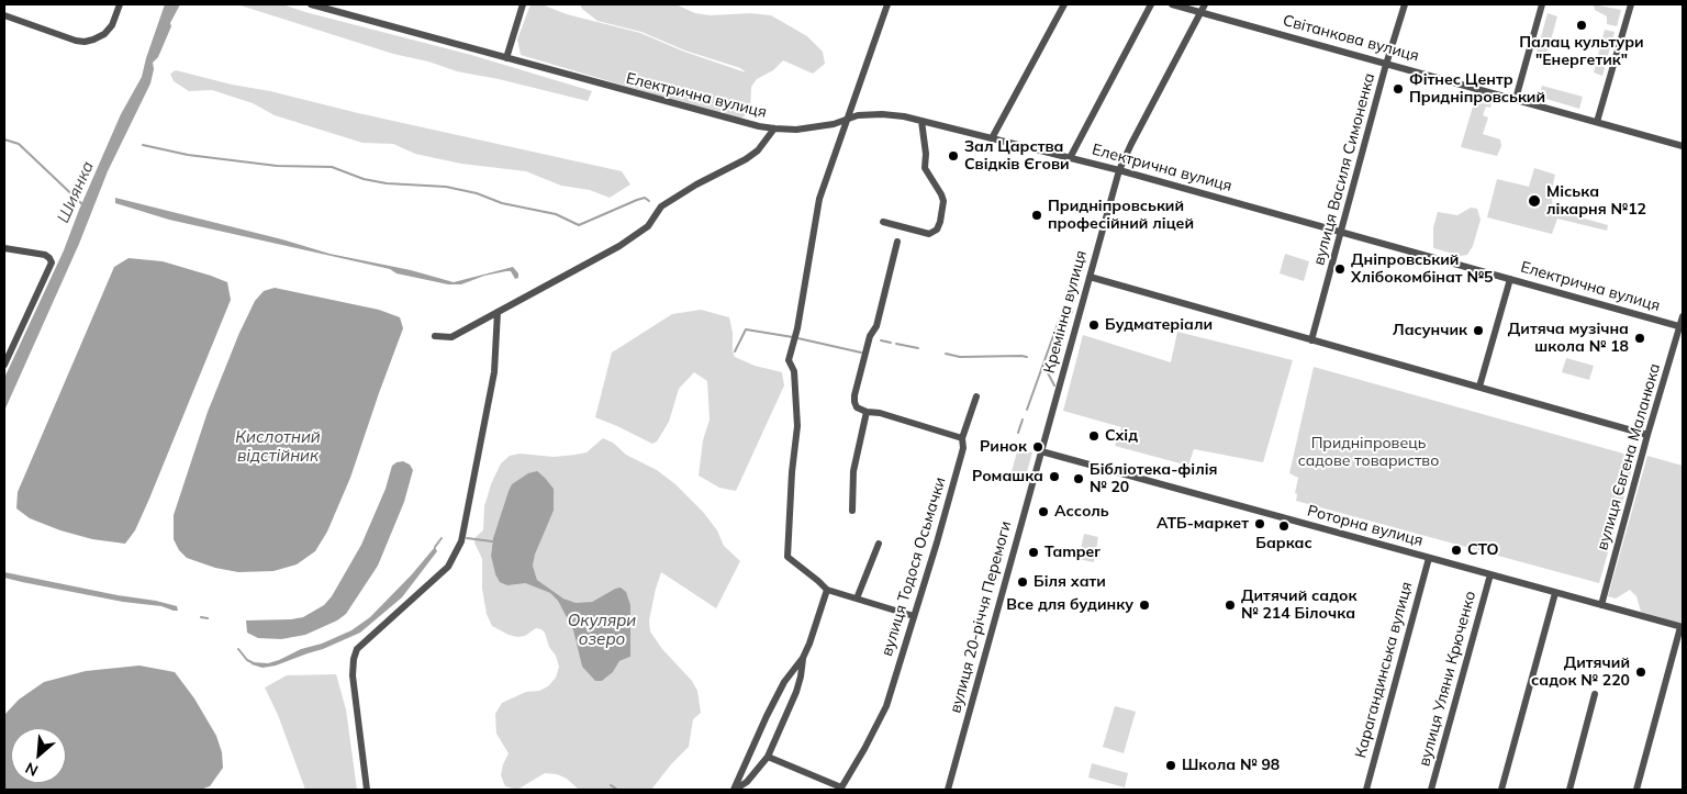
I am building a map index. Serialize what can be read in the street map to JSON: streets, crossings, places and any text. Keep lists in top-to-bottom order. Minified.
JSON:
{"streets":{"street":["Світанкова вулиця","Електрична вулиця","вулиця Василя Симоненка","Кремінна вулиця","вулиця Євгена Маланюка","Роторна вулиця","вулиця Тодося Осьмачки","вулиця 20-річчя Перемоги","Карагандинська вулиця","вулиця Уляни Крюченко"]},"crossings":[["Світанкова вулиця","вулиця Василя Симоненка"],["Світанкова вулиця","Кремінна вулиця"],["Електрична вулиця","вулиця Василя Симоненка"],["Електрична вулиця","Кремінна вулиця"],["Електрична вулиця","вулиця Євгена Маланюка"],["Кремінна вулиця","Роторна вулиця"],["Кремінна вулиця","вулиця 20-річчя Перемоги"],["вулиця Євгена Маланюка","Роторна вулиця"],["Роторна вулиця","вулиця 20-річчя Перемоги"],["Роторна вулиця","Карагандинська вулиця"],["Роторна вулиця","вулиця Уляни Крюченко"]],"water":["Шиянка","Кислотний відстійник","Окуляри озеро"],"parks":["Придніпровець садове товариство"],"places":["Палац культури \"Енергетик\"","Фітнес Центр Придніпровський","Зал Царства Свідків Єгови","Міська лікарня №12","Придніпровський професійний ліцей","Дніпровський Хлібокомбінат №5","Будматеріали","Ласунчик","Дитяча музічна школа № 18","Схід","Ринок","Ромашка","Бібліотека-філія № 20","Ассоль","АТБ-маркет","Баркас","СТО","Tamper","Біля хати","Все для будинку","Дитячий садок № 214 Білочка","Дитячий садок № 220","Школа № 98"],"north":"bottom left"}
